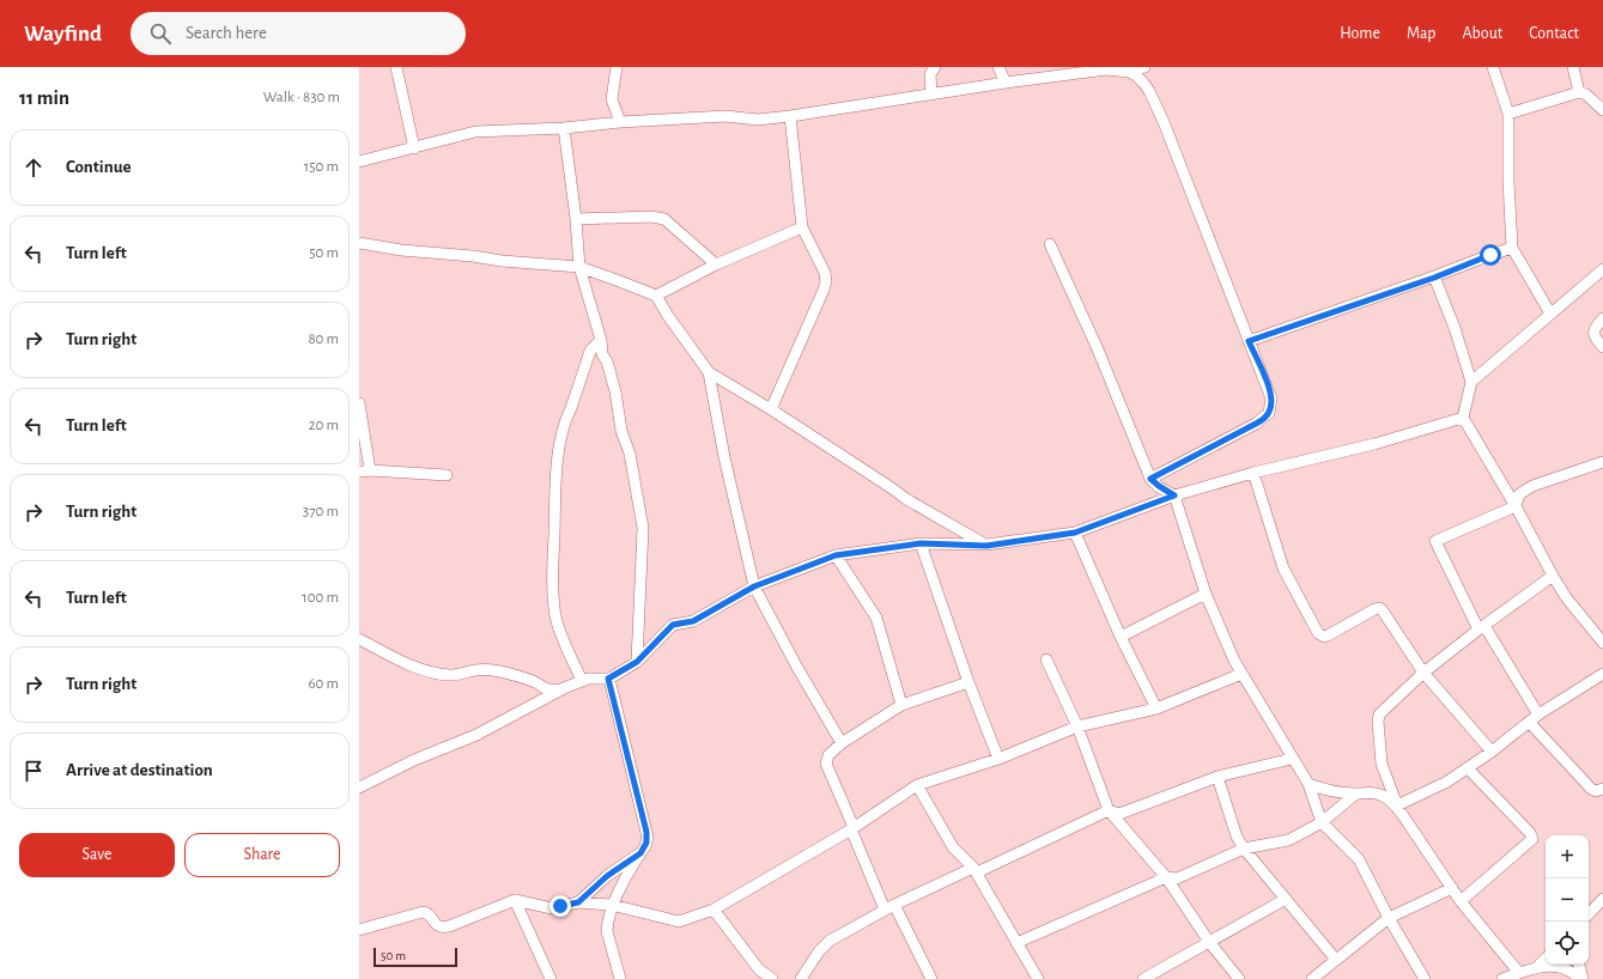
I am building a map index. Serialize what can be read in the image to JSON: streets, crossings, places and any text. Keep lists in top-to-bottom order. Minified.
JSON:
{"scale_bar":"50 m","page":{"header":"Wayfind","search":"Search here","nav":["Home","Map","About","Contact"],"heading":["11 min","Walk · 830 m"],"list":[["Continue","150 m"],["Turn left","50 m"],["Turn right","80 m"],["Turn left","20 m"],["Turn right","370 m"],["Turn left","100 m"],["Turn right","60 m"],"Arrive at destination"],"buttons":["Save","Share"],"map_buttons":["+","−"],"scale":"50 m"}}
